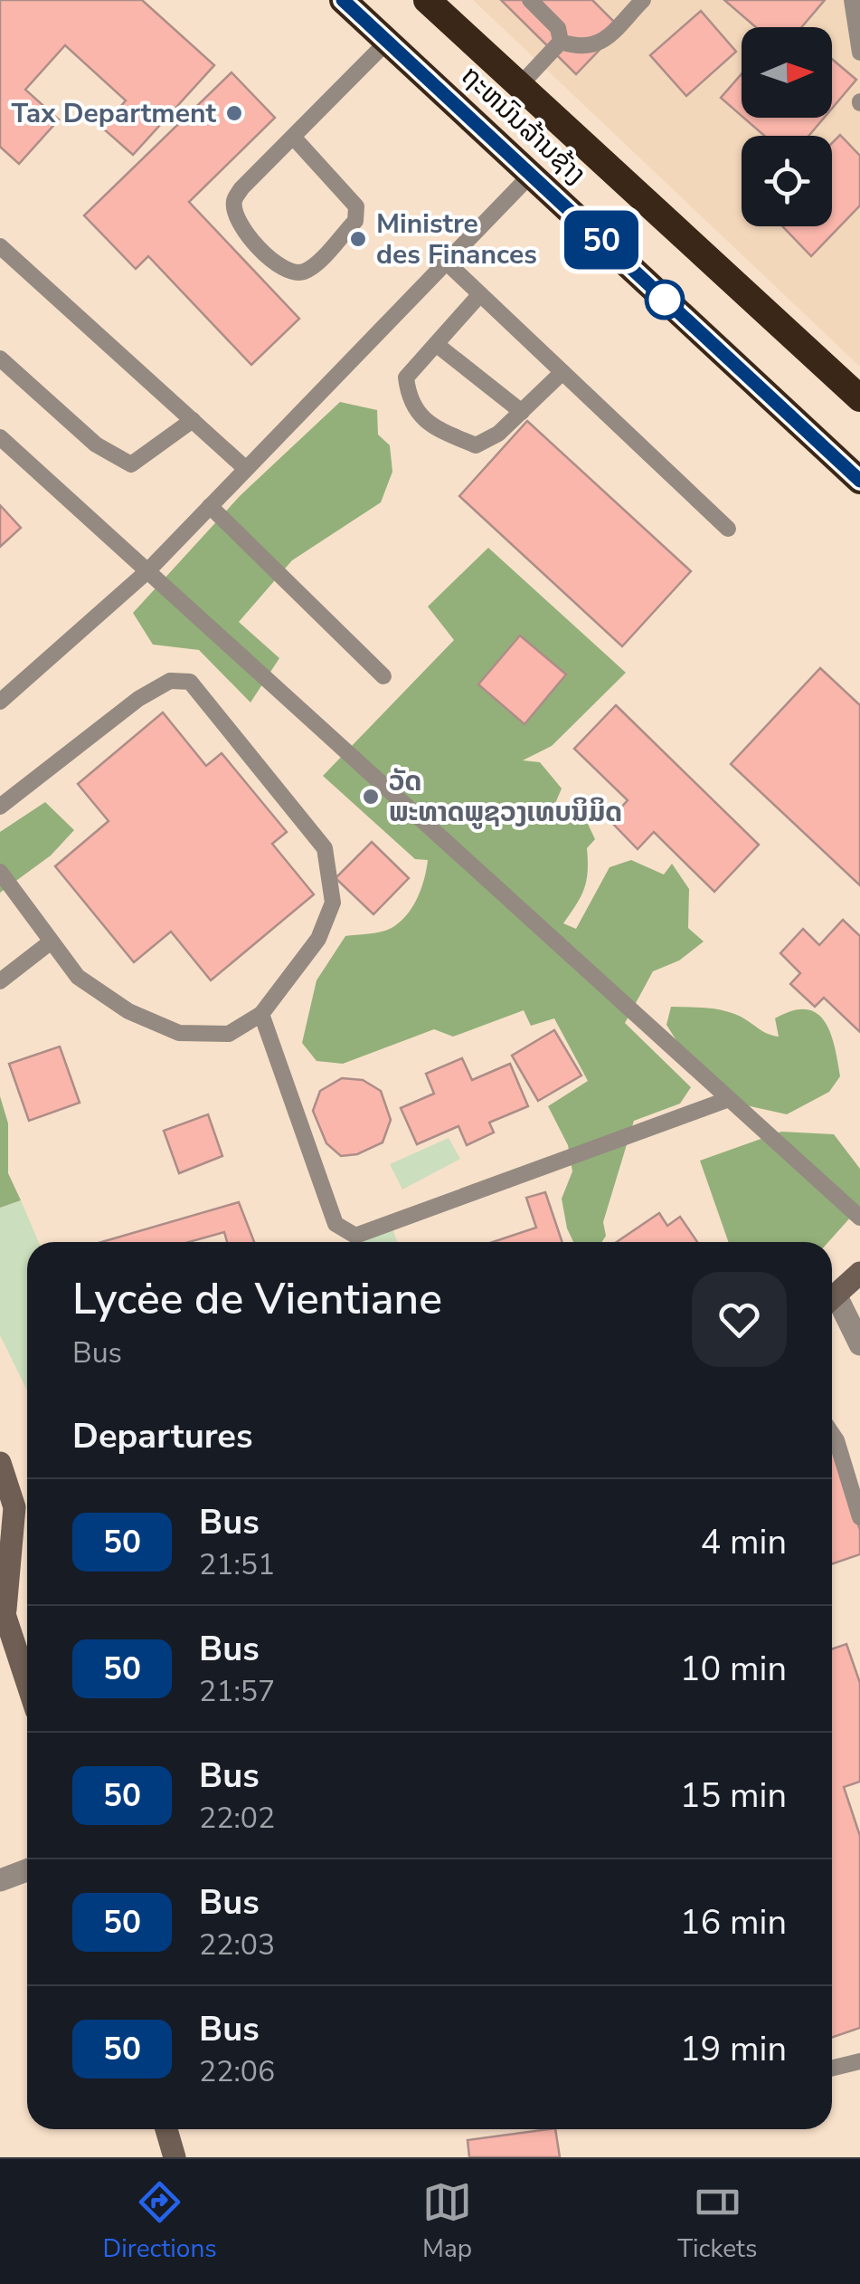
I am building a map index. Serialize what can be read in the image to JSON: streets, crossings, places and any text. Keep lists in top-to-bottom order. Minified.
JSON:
{"streets":{"highway":["ຖະຫນົນລ້ານຊ້າງ"]},"places":["Tax Department","Ministre des Finances","ວັດ ພະທາດພູຊວງເທບນິມິດ"],"lines":["bus line 50"],"north":"right","page":{"on_map":"50","heading":[["Lycėe de Vientiane","Bus"],"Departures"],"list":[{"mark":"50","name":"Bus","note":"21:51","value":"4 min"},{"mark":"50","name":"Bus","note":"21:57","value":"10 min"},{"mark":"50","name":"Bus","note":"22:02","value":"15 min"},{"mark":"50","name":"Bus","note":"22:03","value":"16 min"},{"mark":"50","name":"Bus","note":"22:06","value":"19 min"}],"tabs":["Directions","Map","Tickets"]}}
